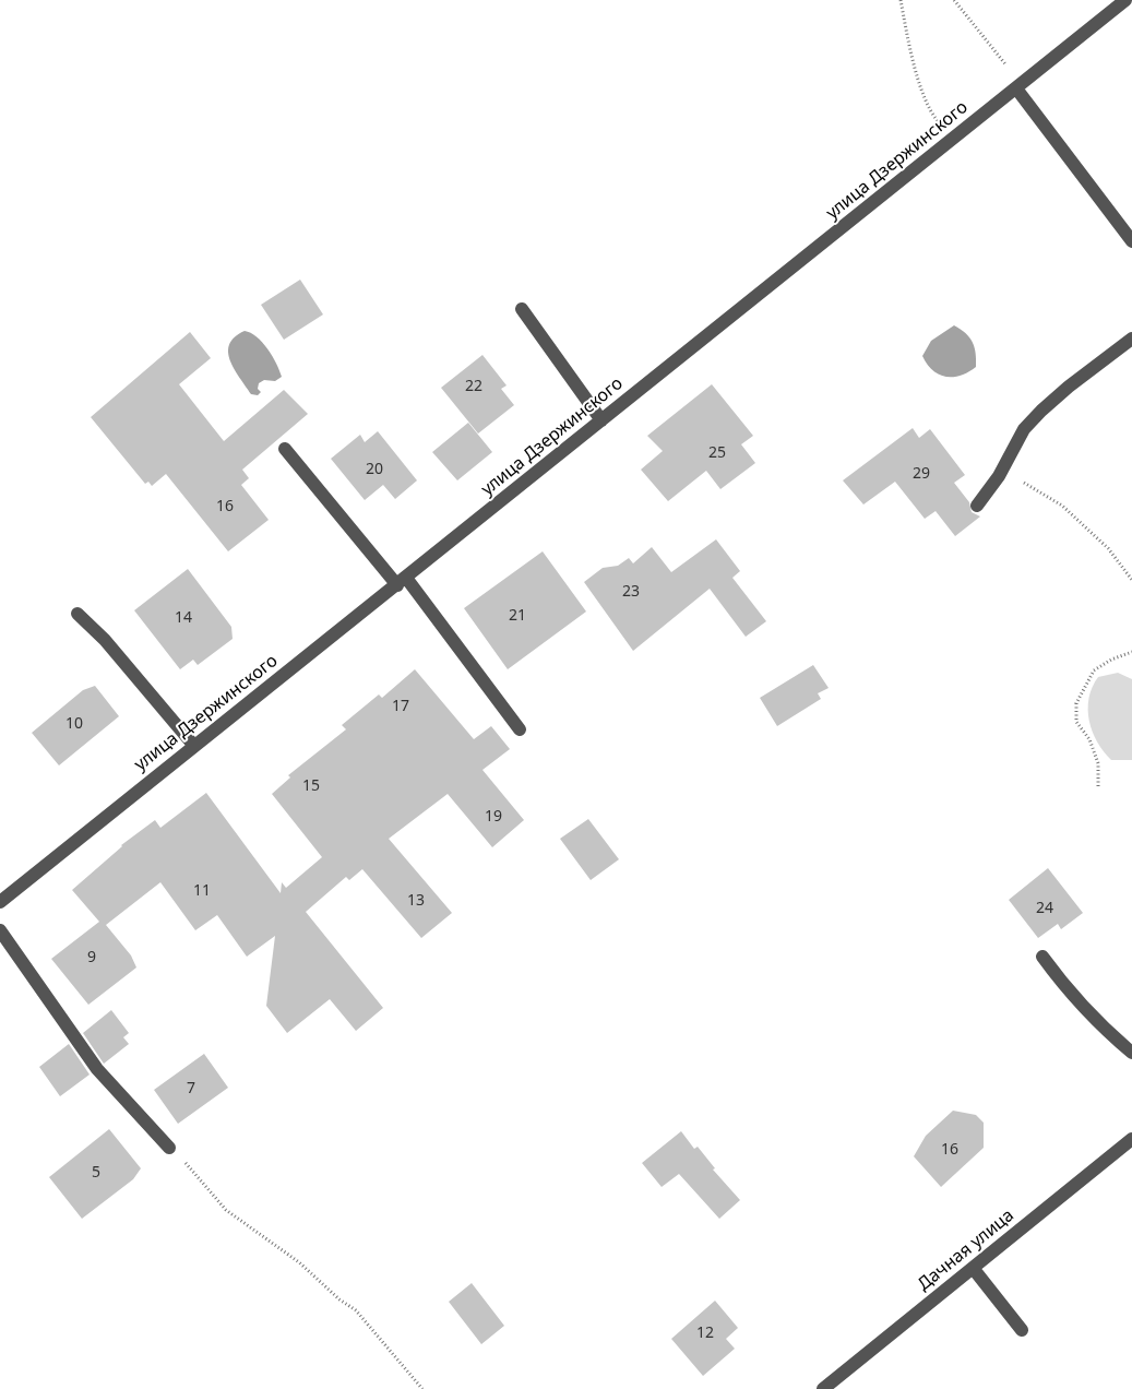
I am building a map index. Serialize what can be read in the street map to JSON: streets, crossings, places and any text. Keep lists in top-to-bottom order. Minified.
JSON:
{"streets":{"street":["улица Дзержинского","Дачная улица"]},"house_numbers":["22","25","20","29","16","23","21","14","17","10","15","19","11","13","24","9","7","16","5","12"]}
